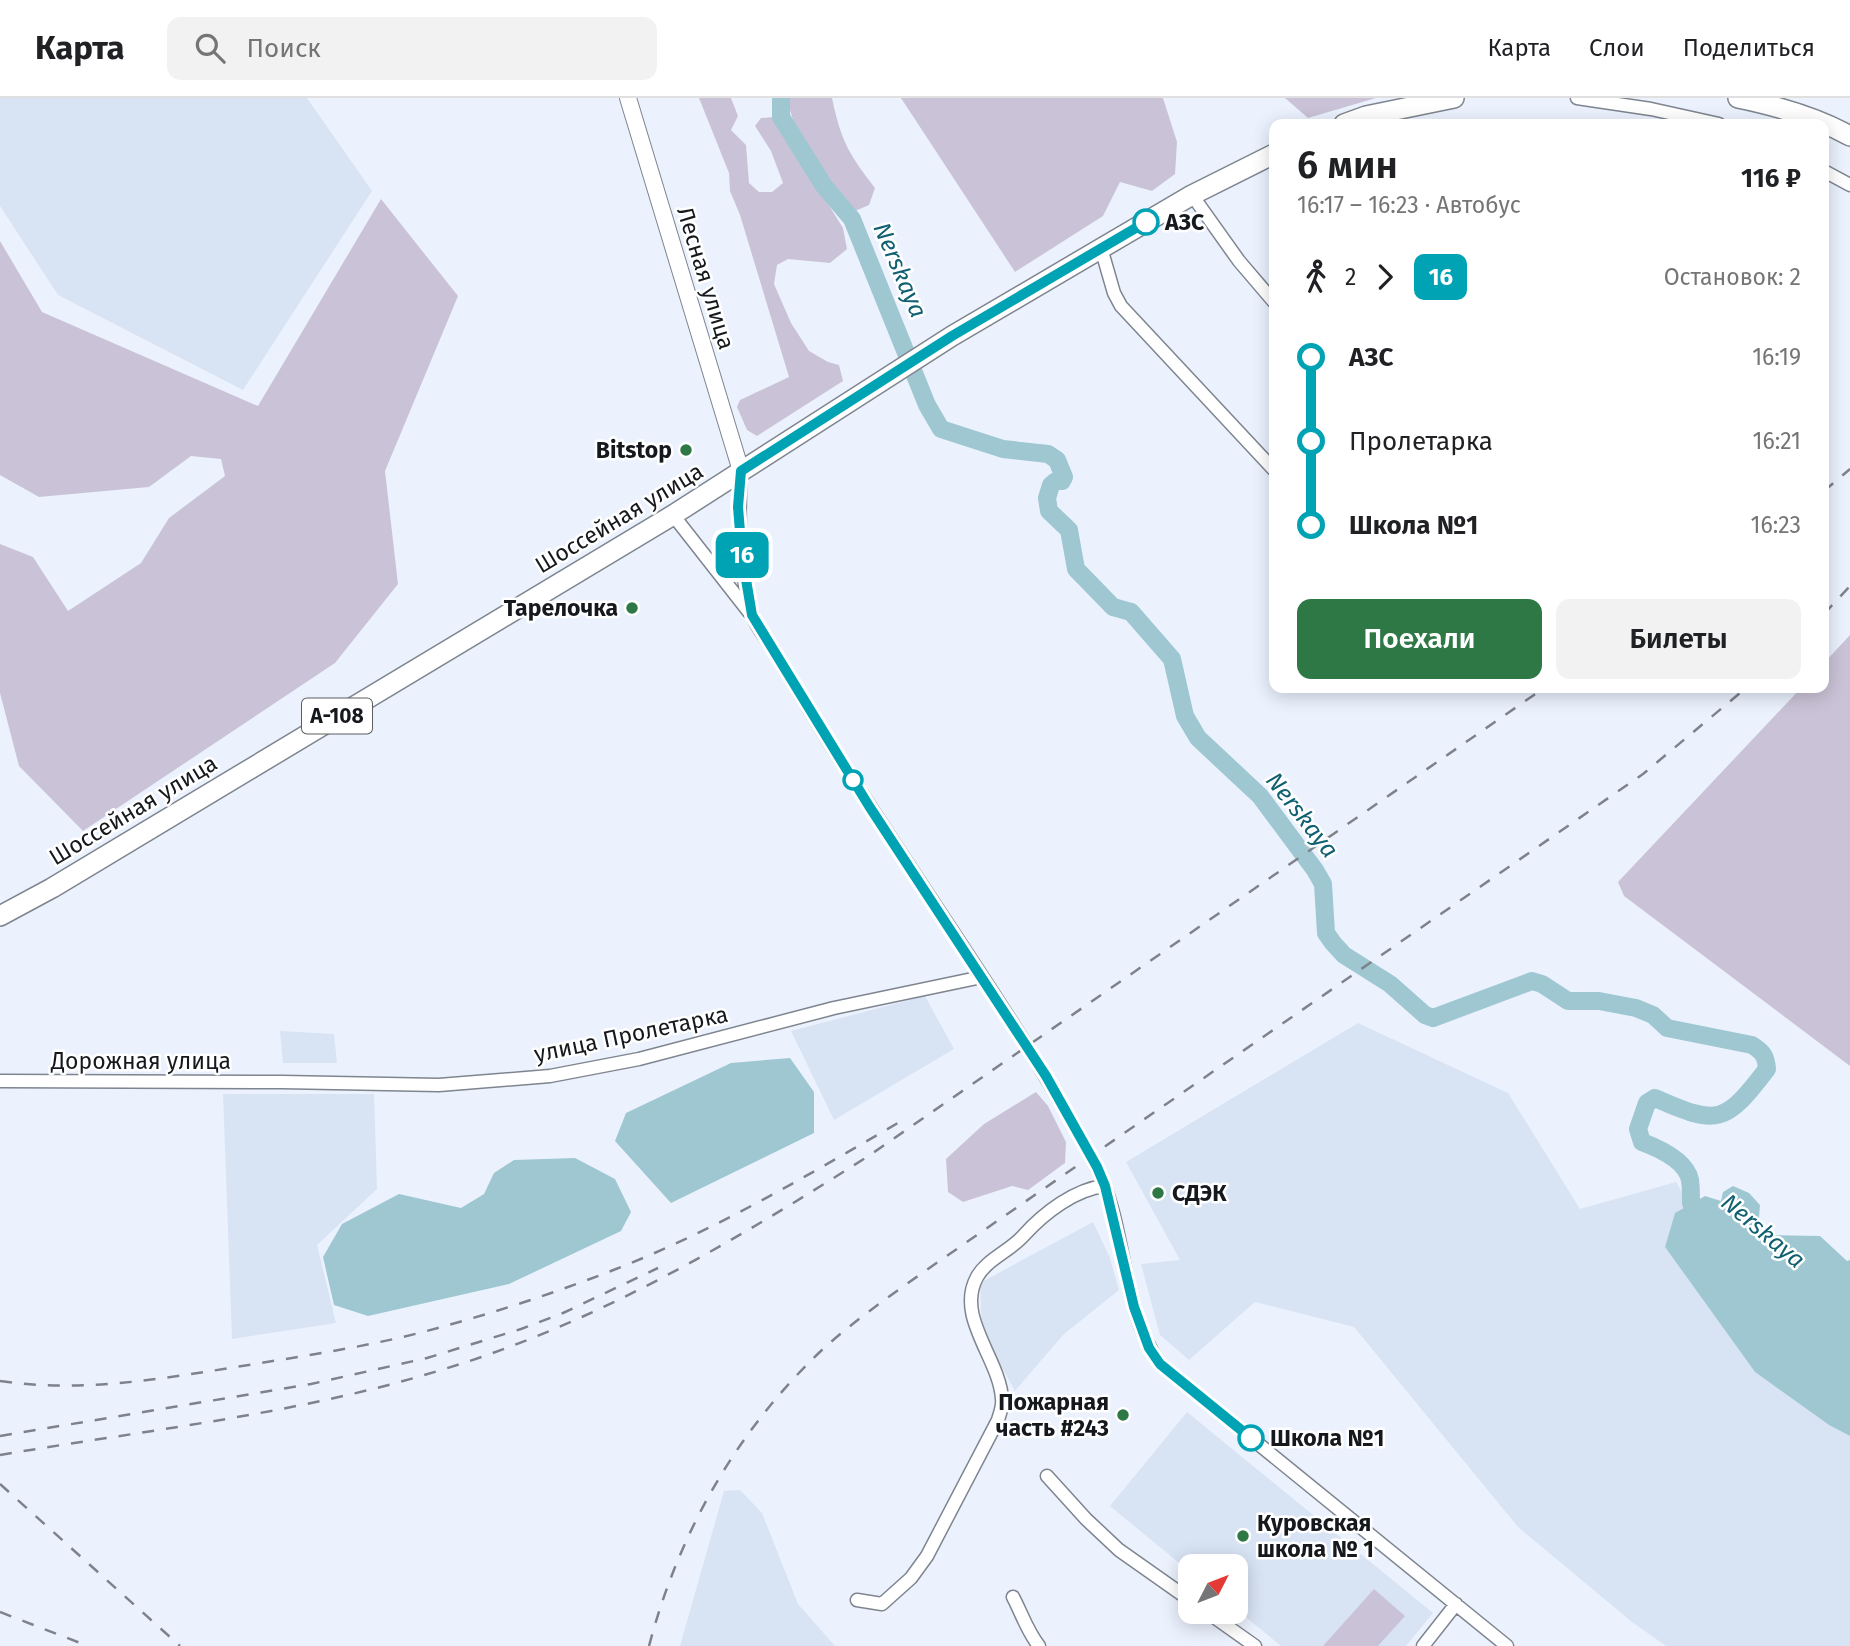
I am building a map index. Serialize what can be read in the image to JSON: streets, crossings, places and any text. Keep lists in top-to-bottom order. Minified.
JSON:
{"streets":{"highway":["Шоссейная улица","А-108"],"main road":["Лесная улица"],"street":["улица Пролетарка","Дорожная улица"]},"crossings":[["Лесная улица","Шоссейная улица"],["Шоссейная улица","А-108"],["улица Пролетарка","Дорожная улица"]],"water":["Nerskaya"],"places":["АЗС","Bitstop","Тарелочка","СДЭК","Пожарная часть #243","Школа №1","Куровская школа № 1"],"lines":["bus line 16"],"north":"top right","page":{"header":"Карта","search":"Поиск","nav":["Карта","Слои","Поделиться"],"on_map":"16","heading":["6 мин","16:17 – 16:23 · Автобус","116 ₽"],"legs":["2","16","Остановок: 2"],"list":[{"name":"АЗС","value":"16:19"},{"name":"Пролетарка","value":"16:21"},{"name":"Школа №1","value":"16:23"}],"buttons":["Поехали","Билеты"]}}
